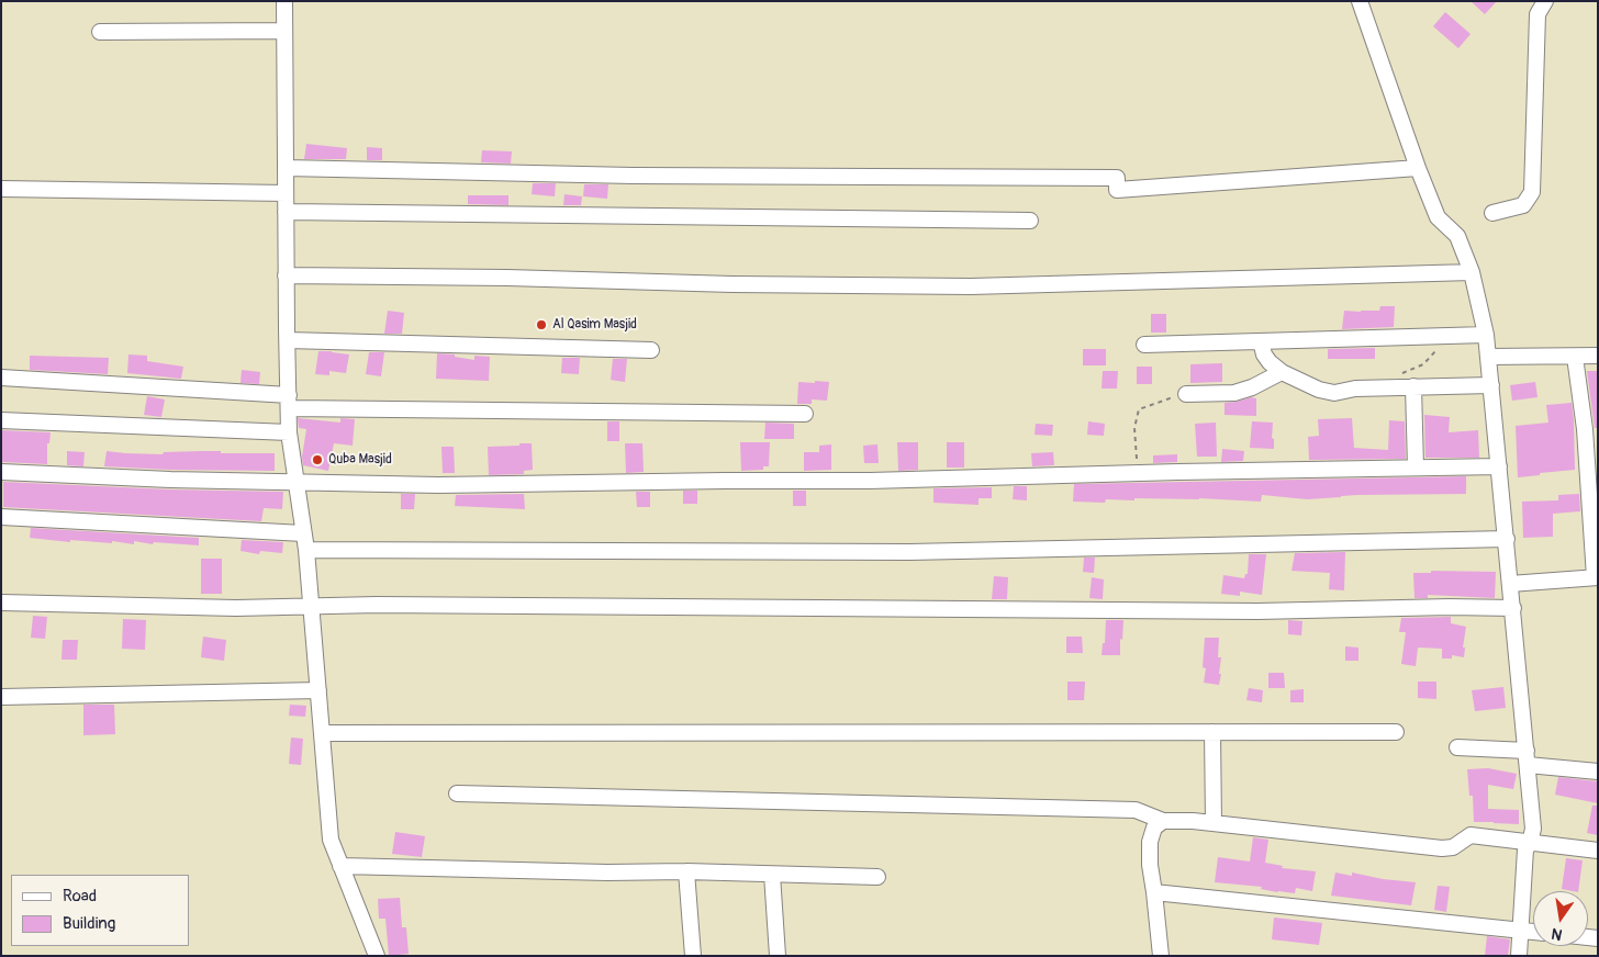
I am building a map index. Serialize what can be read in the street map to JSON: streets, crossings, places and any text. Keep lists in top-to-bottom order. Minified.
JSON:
{"places":["Al Qasim Masjid","Quba Masjid"],"legend":["Road","Building"],"north":"bottom"}
